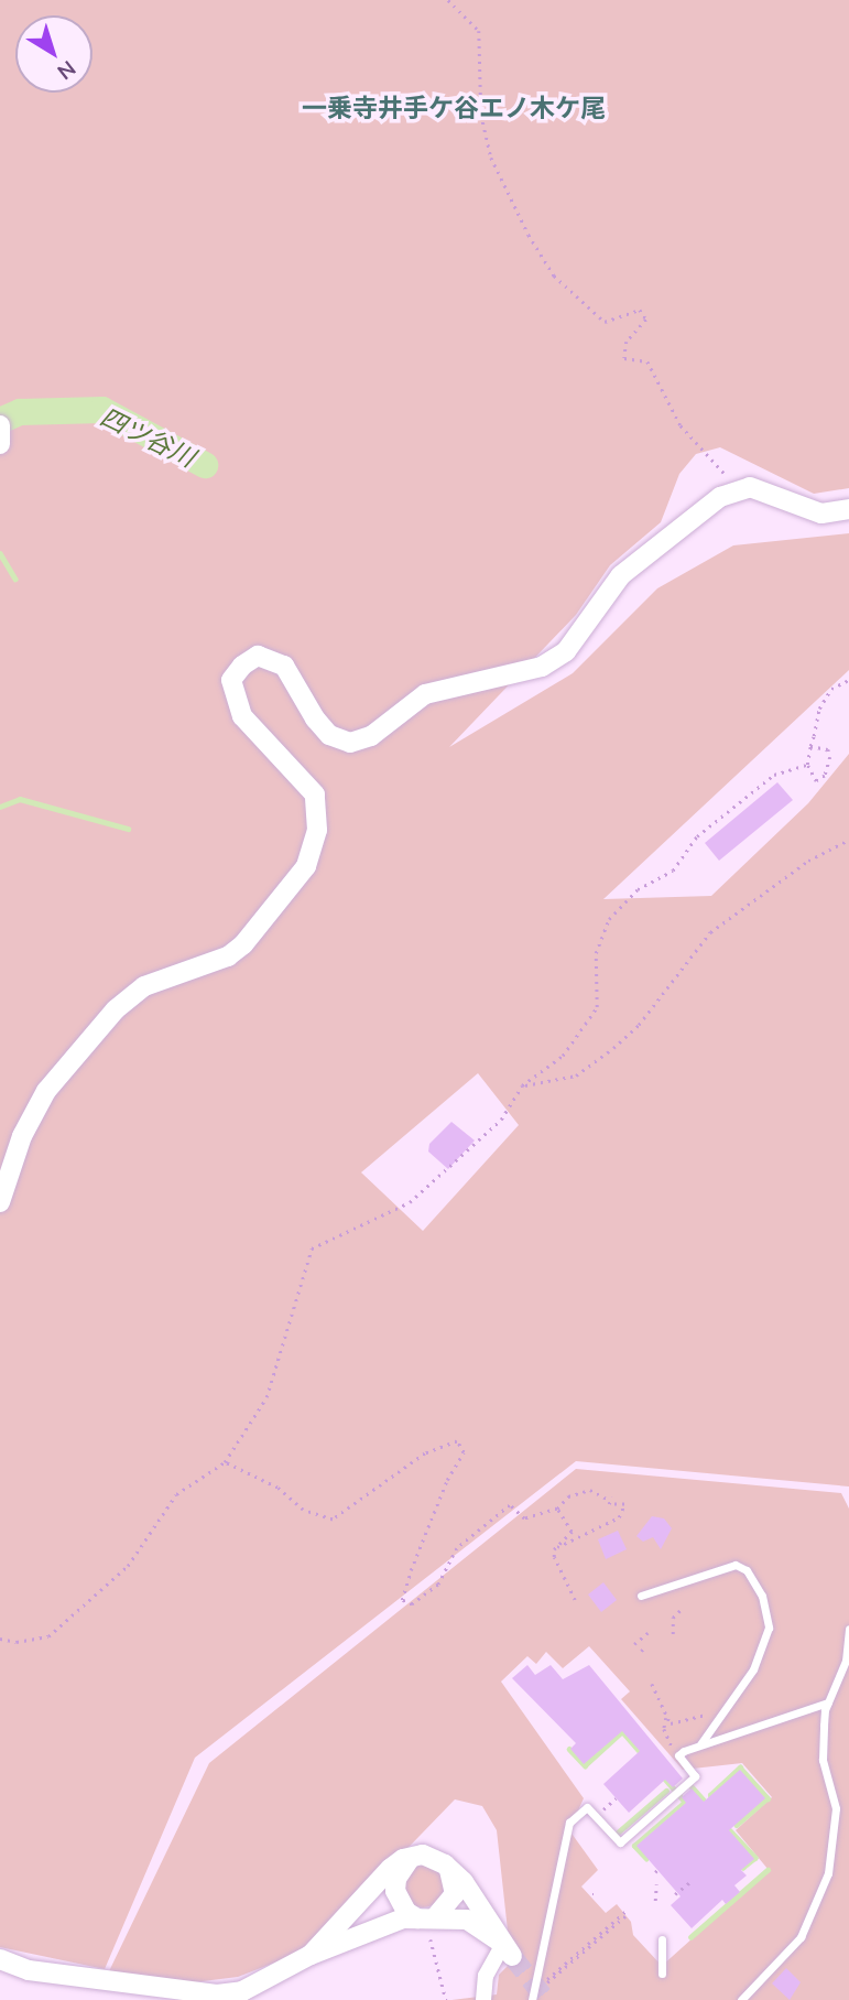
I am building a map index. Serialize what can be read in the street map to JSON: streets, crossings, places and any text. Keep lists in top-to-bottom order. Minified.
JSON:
{"districts":["一乗寺井手ケ谷エノ木ケ尾"],"water":["四ツ谷川"],"north":"bottom right"}
